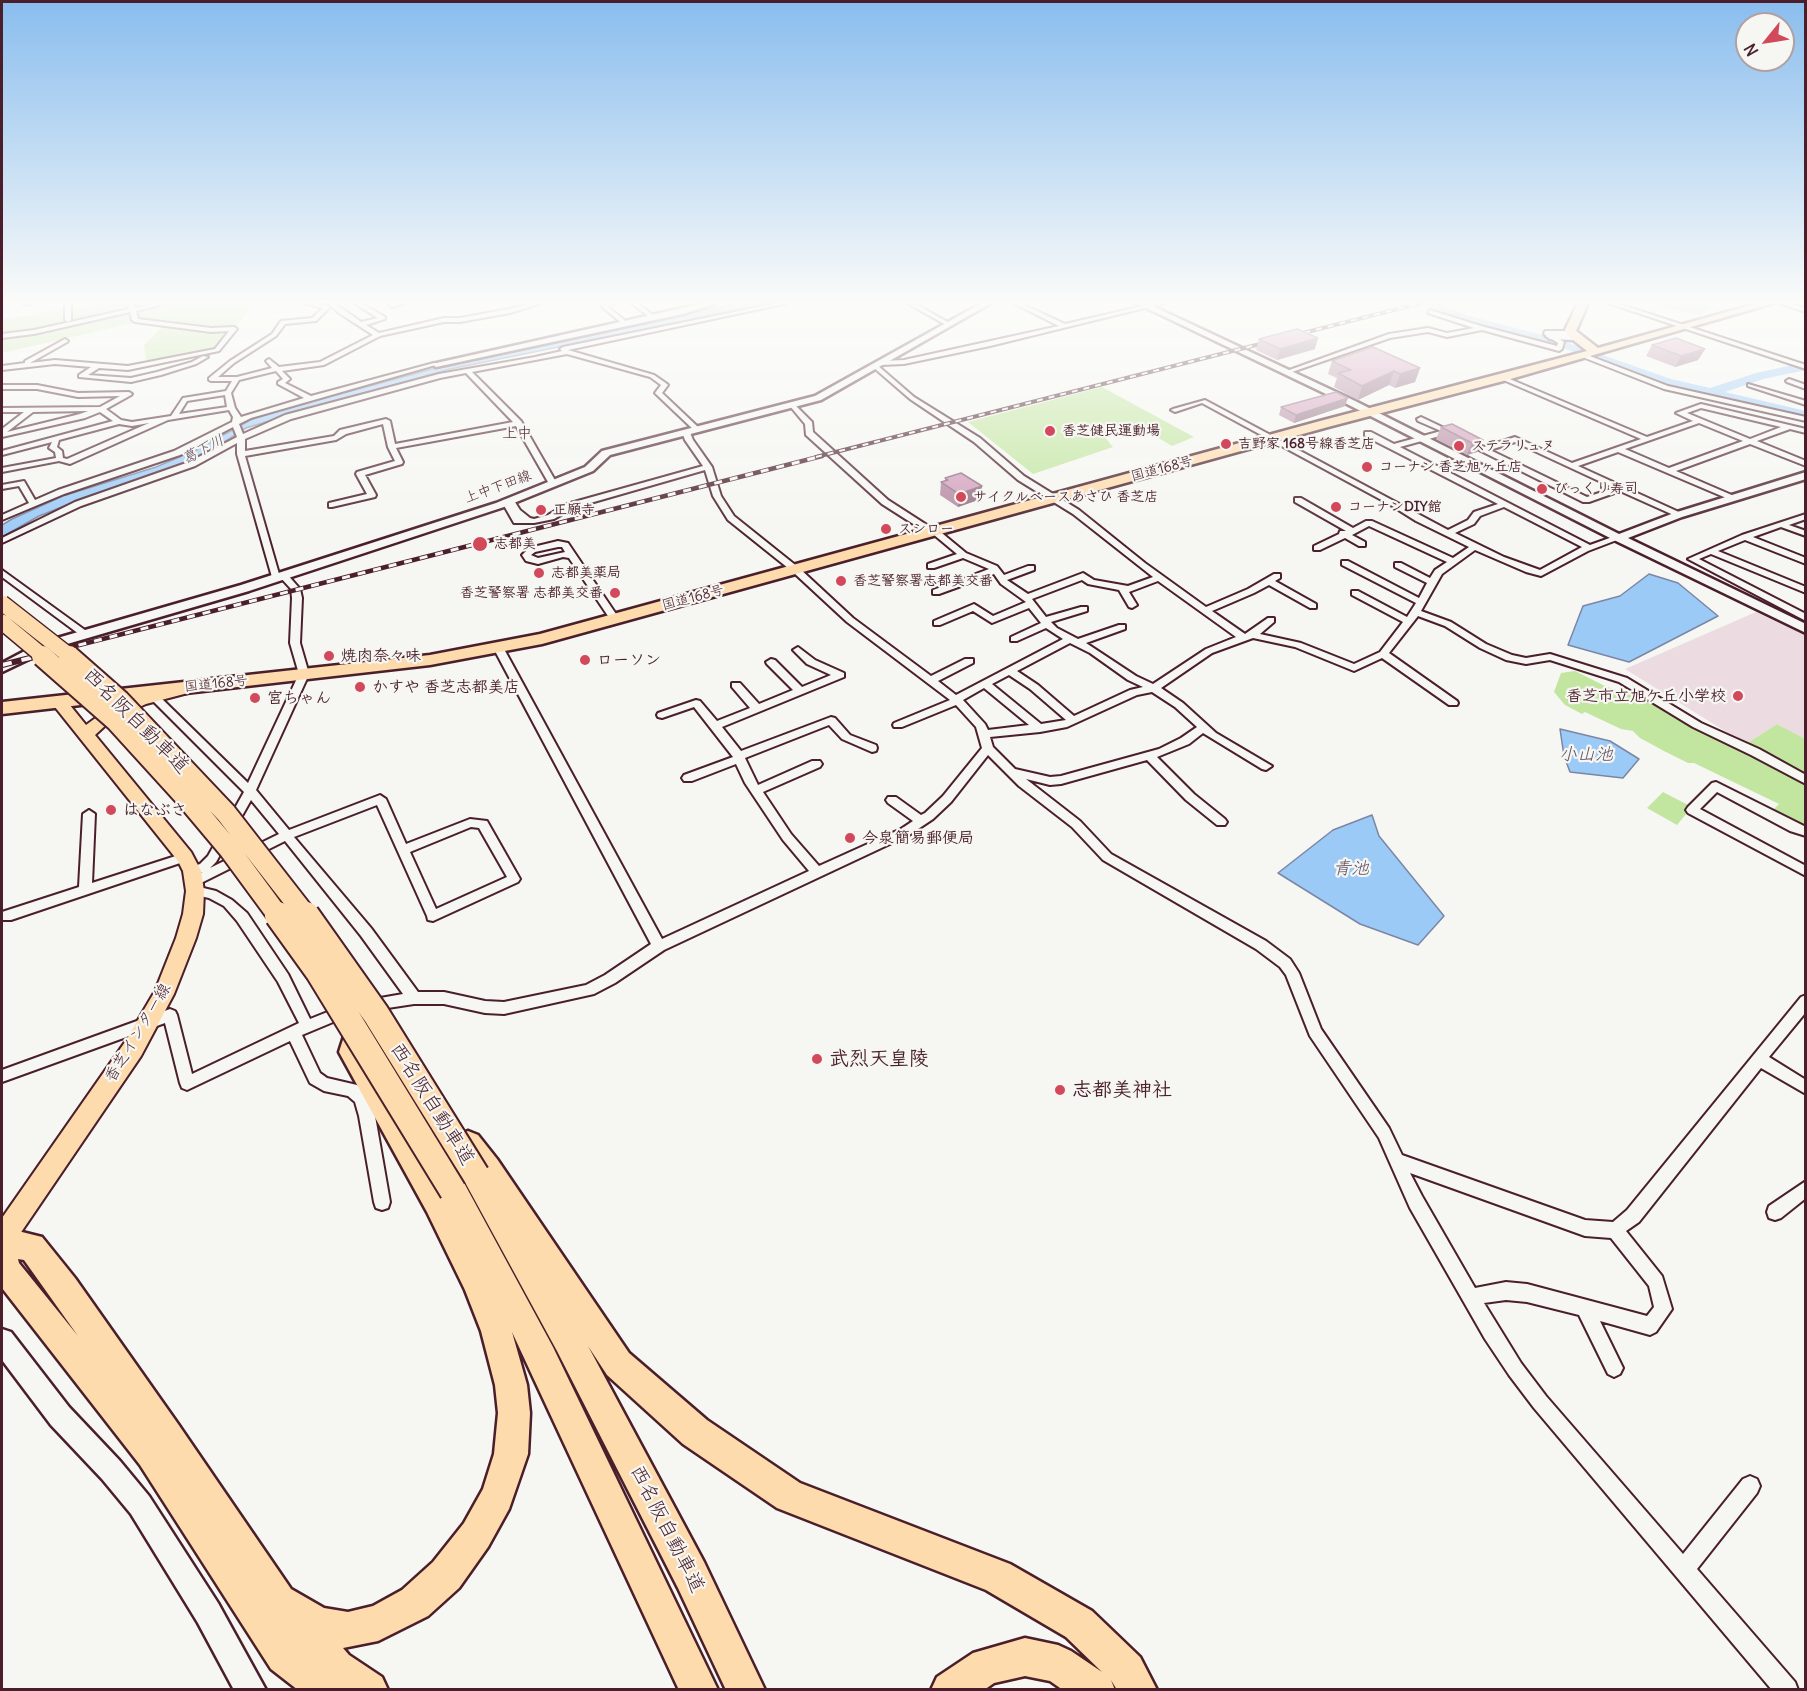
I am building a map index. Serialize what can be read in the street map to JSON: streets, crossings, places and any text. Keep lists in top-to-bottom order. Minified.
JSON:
{"streets":{"highway":["国道168号","西名阪自動車道"],"main road":["香芝インター線"],"street":["上中下田線"]},"districts":["上中"],"water":["葛下川","小山池","青池"],"places":["香芝健民運動場","吉野家 168号線香芝店","ステラリュヌ","コーナン 香芝旭ヶ丘店","びっくり寿司","サイクルベースあさひ 香芝店","コーナンDIY館","正願寺","スシロー","志都美","志都美薬局","香芝警察署志都美交番","香芝警察署 志都美交番","焼肉奈々味","ローソン","かすや 香芝志都美店","香芝市立旭ケ丘小学校","宮ちゃん","はなぶさ","今泉簡易郵便局","武烈天皇陵","志都美神社"],"north":"bottom left"}
